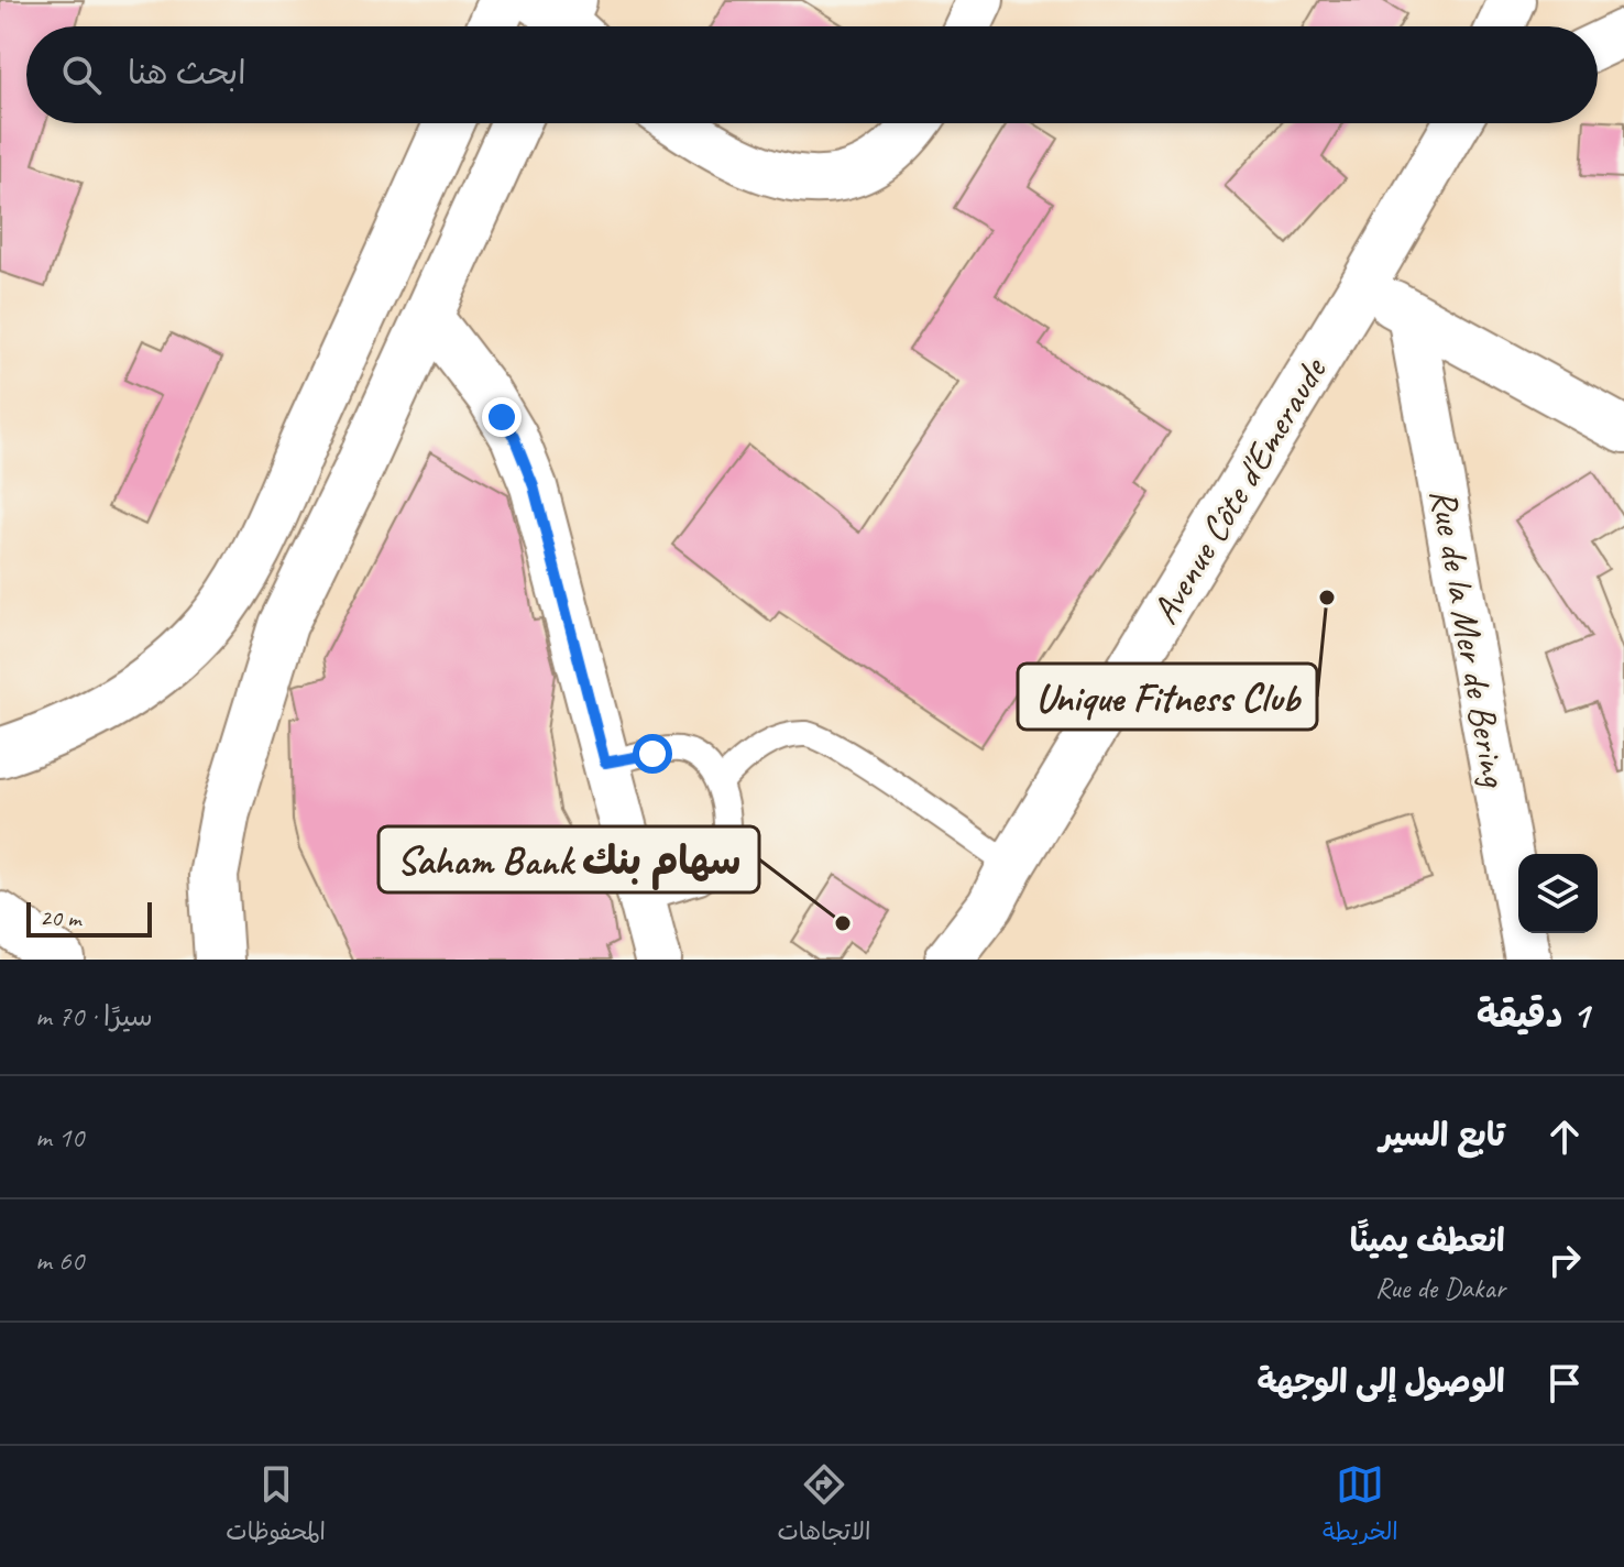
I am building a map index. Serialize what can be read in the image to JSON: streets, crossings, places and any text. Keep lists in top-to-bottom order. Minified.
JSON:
{"streets":{"street":["Avenue Côte d'Emeraude","Rue de la Mer de Bering"]},"places":["Unique Fitness Club","Saham Bank سهام بنك"],"scale_bar":"20 m","page":{"search":"ابحث هنا","scale":"20 m","heading":["1 دقيقة","سيرًا · 70 m"],"list":[["تابع السير","10 m"],["انعطف يمينًا","Rue de Dakar","60 m"],"الوصول إلى الوجهة"],"nav":["الخريطة","الاتجاهات","المحفوظات"]}}
